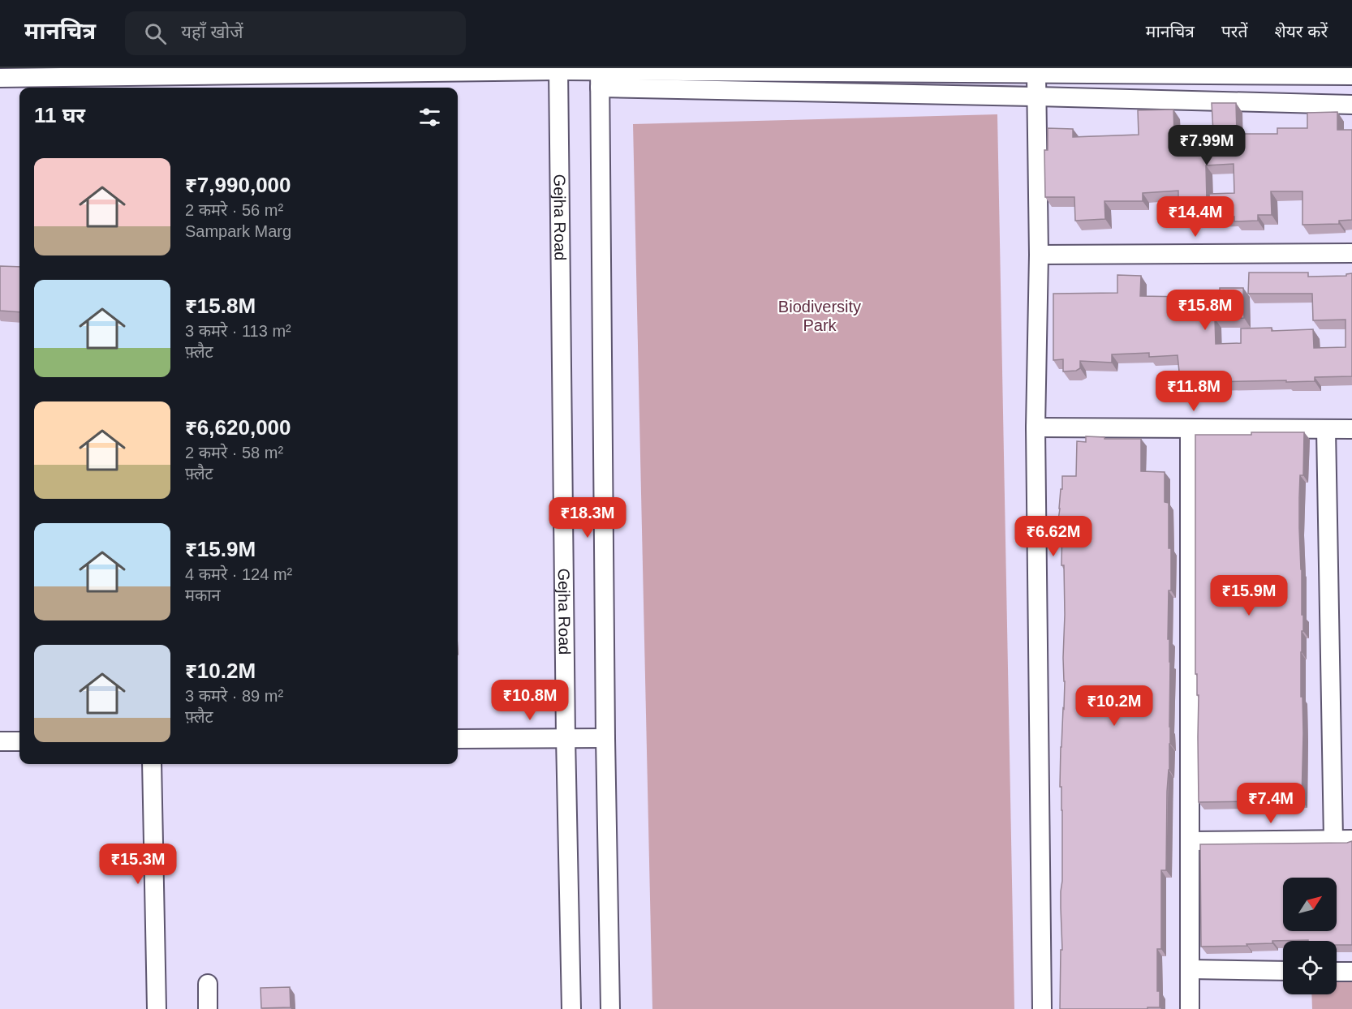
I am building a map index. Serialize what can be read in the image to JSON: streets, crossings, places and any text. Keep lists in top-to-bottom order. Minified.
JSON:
{"streets":{"street":["Gejha Road"]},"parks":["Biodiversity Park"],"north":"top right","page":{"header":"मानचित्र","search":"यहाँ खोजें","nav":["मानचित्र","परतें","शेयर करें"],"heading":"11 घर","price":["₹7.99M","₹14.4M","₹15.8M","₹11.8M","₹18.3M","₹6.62M","₹15.9M","₹10.8M","₹10.2M","₹7.4M","₹15.3M"],"list":[{"name":"₹7,990,000","note":"2 कमरे · 56 m² · Sampark Marg"},{"name":"₹15.8M","note":"3 कमरे · 113 m² · फ़्लैट"},{"name":"₹6,620,000","note":"2 कमरे · 58 m² · फ़्लैट"},{"name":"₹15.9M","note":"4 कमरे · 124 m² · मकान"},{"name":"₹10.2M","note":"3 कमरे · 89 m² · फ़्लैट"}]}}
